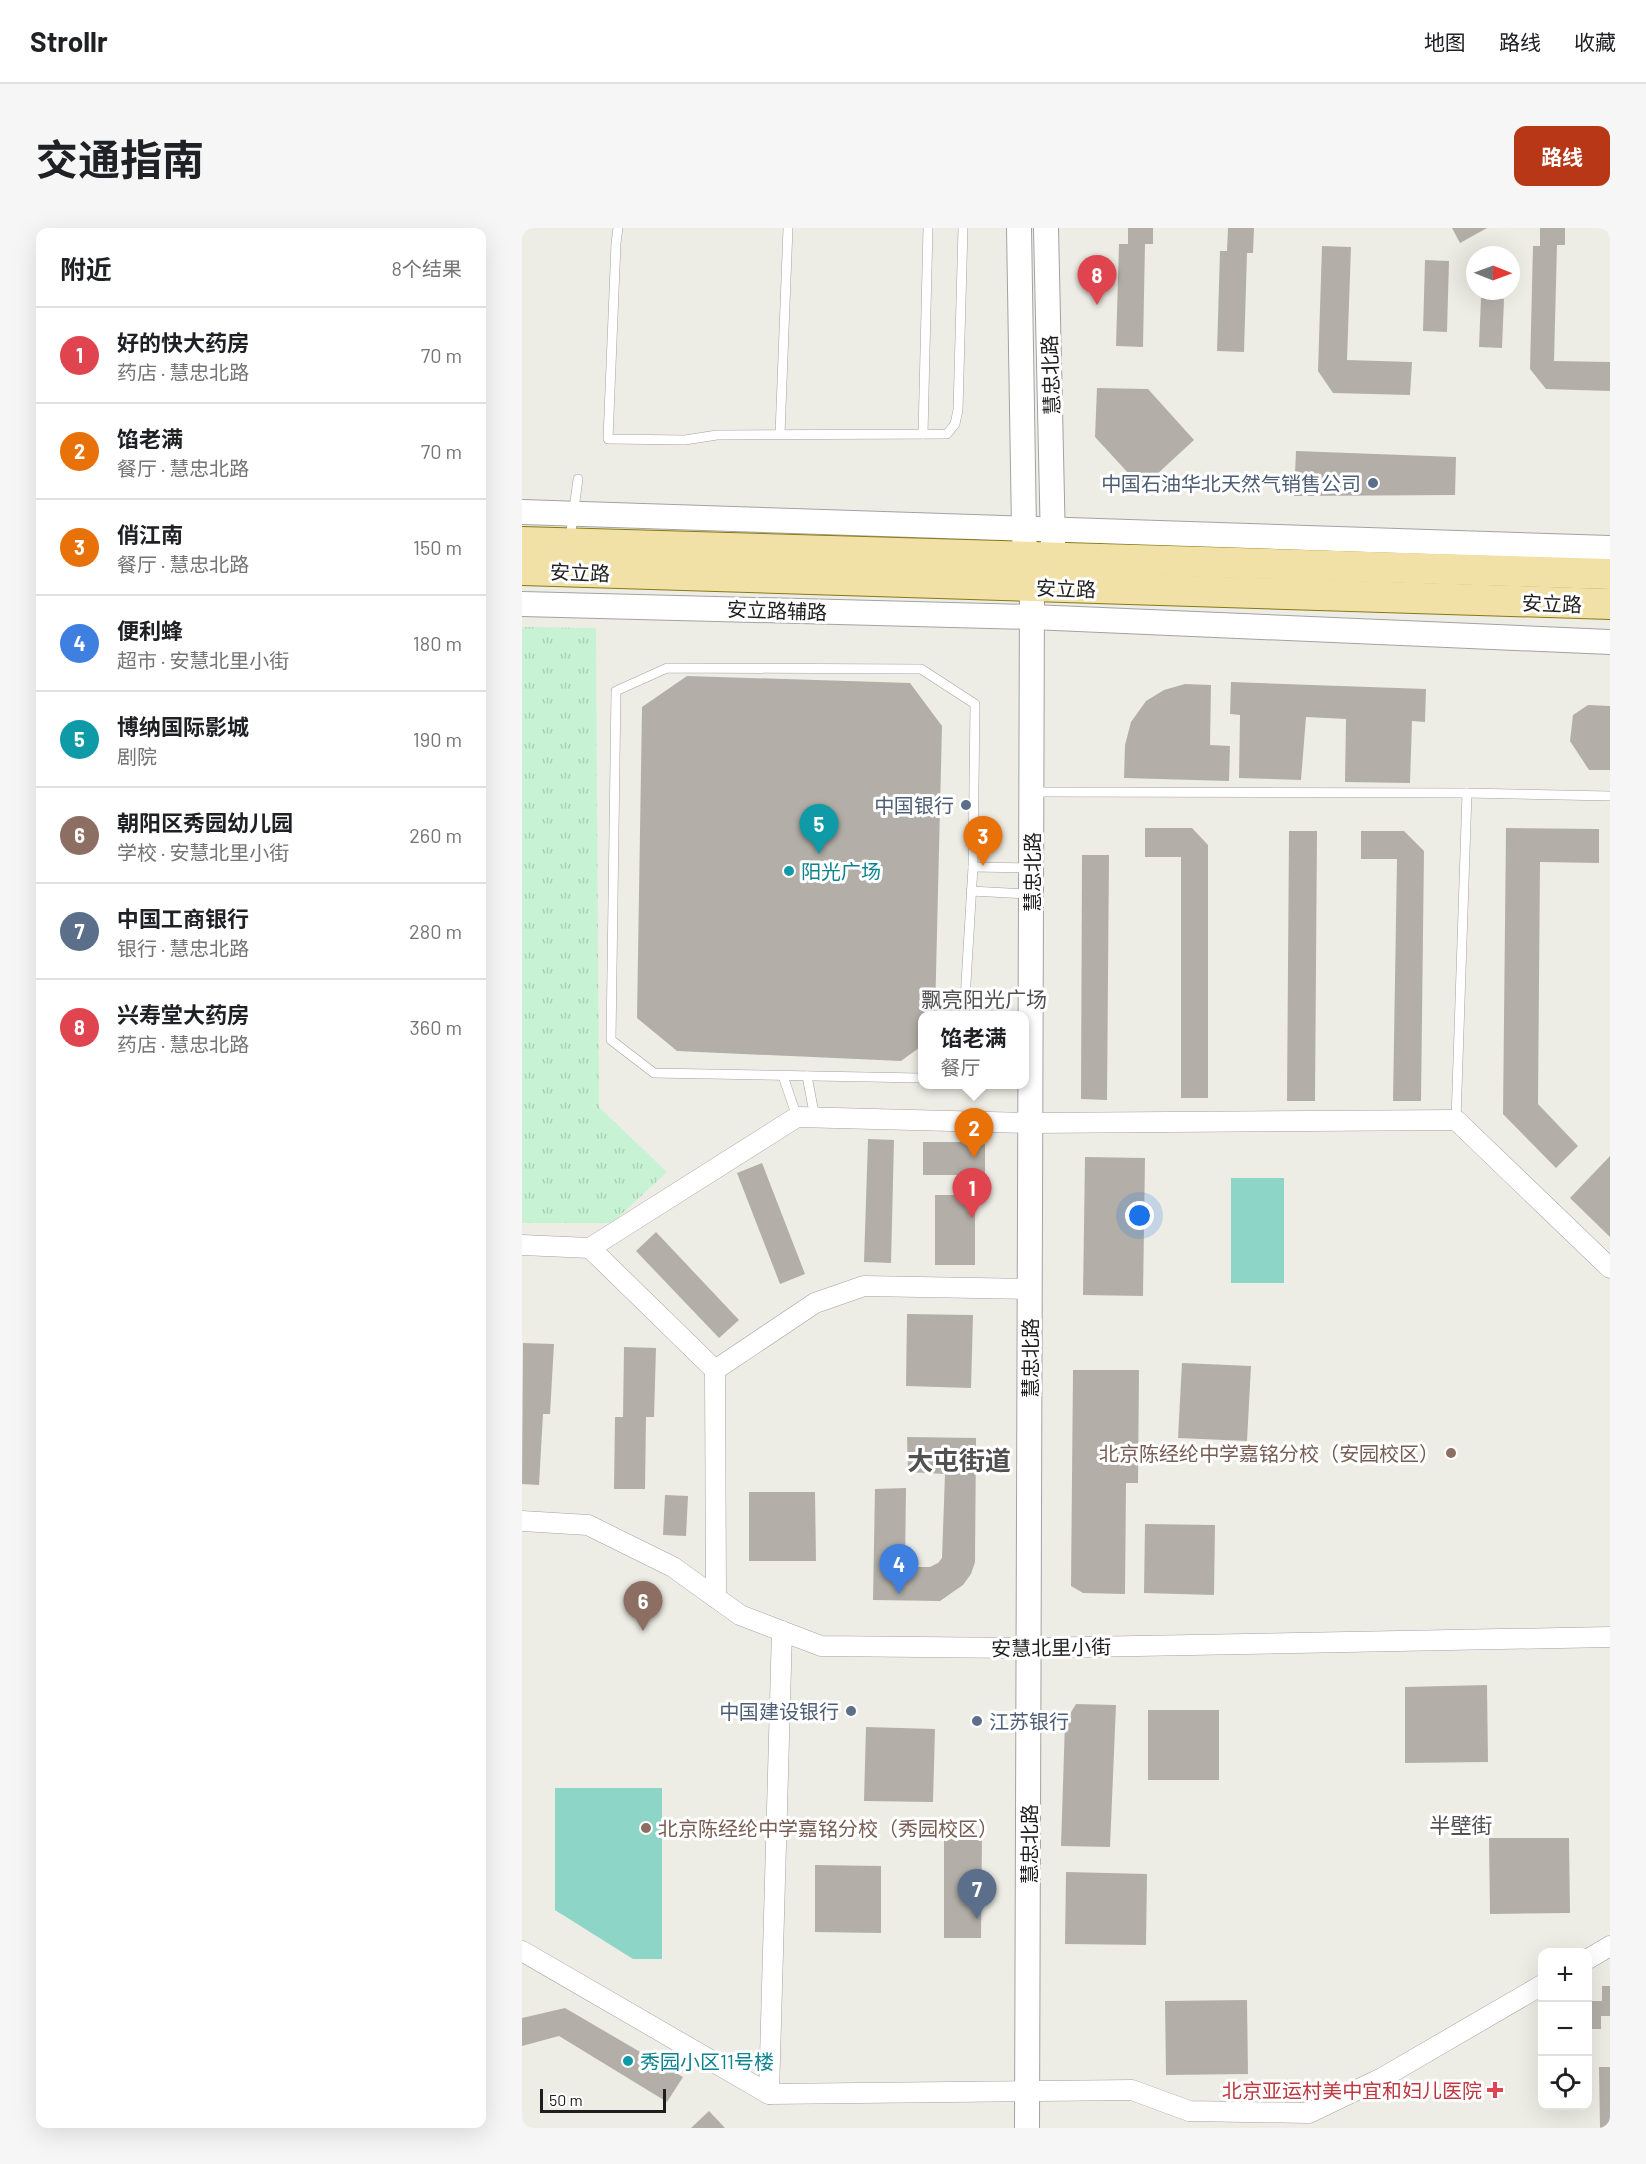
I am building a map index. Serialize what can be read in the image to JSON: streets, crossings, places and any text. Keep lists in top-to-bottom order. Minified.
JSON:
{"streets":{"main road":["安立路"],"street":["慧忠北路","安立路辅路","安慧北里小街"]},"crossings":[["慧忠北路","安立路"],["慧忠北路","安立路辅路"],["慧忠北路","安慧北里小街"],["安立路","安立路辅路"]],"districts":["飘亮阳光广场","大屯街道","半壁街"],"places":{"other":["中国石油华北天然气销售公司","中国银行","阳光广场","北京陈经纶中学嘉铭分校（安园校区）","中国建设银行","江苏银行","北京陈经纶中学嘉铭分校（秀园校区）","秀园小区11号楼"],"health":["北京亚运村美中宜和妇儿医院"]},"scale_bar":"50 m","north":"right","page":{"header":"Strollr","nav":["地图","路线","收藏"],"title":"交通指南","buttons":"路线","heading":["附近","8个结果"],"pins":["8","5","3","2","1","4","6","7"],"list":[{"mark":"1","name":"好的快大药房","note":"药店 · 慧忠北路","value":"70 m"},{"mark":"2","name":"馅老满","note":"餐厅 · 慧忠北路","value":"70 m"},{"mark":"3","name":"俏江南","note":"餐厅 · 慧忠北路","value":"150 m"},{"mark":"4","name":"便利蜂","note":"超市 · 安慧北里小街","value":"180 m"},{"mark":"5","name":"博纳国际影城","note":"剧院","value":"190 m"},{"mark":"6","name":"朝阳区秀园幼儿园","note":"学校 · 安慧北里小街","value":"260 m"},{"mark":"7","name":"中国工商银行","note":"银行 · 慧忠北路","value":"280 m"},{"mark":"8","name":"兴寿堂大药房","note":"药店 · 慧忠北路","value":"360 m"}],"popup":["馅老满","餐厅"],"map_buttons":["+","−"],"scale":"50 m"}}
